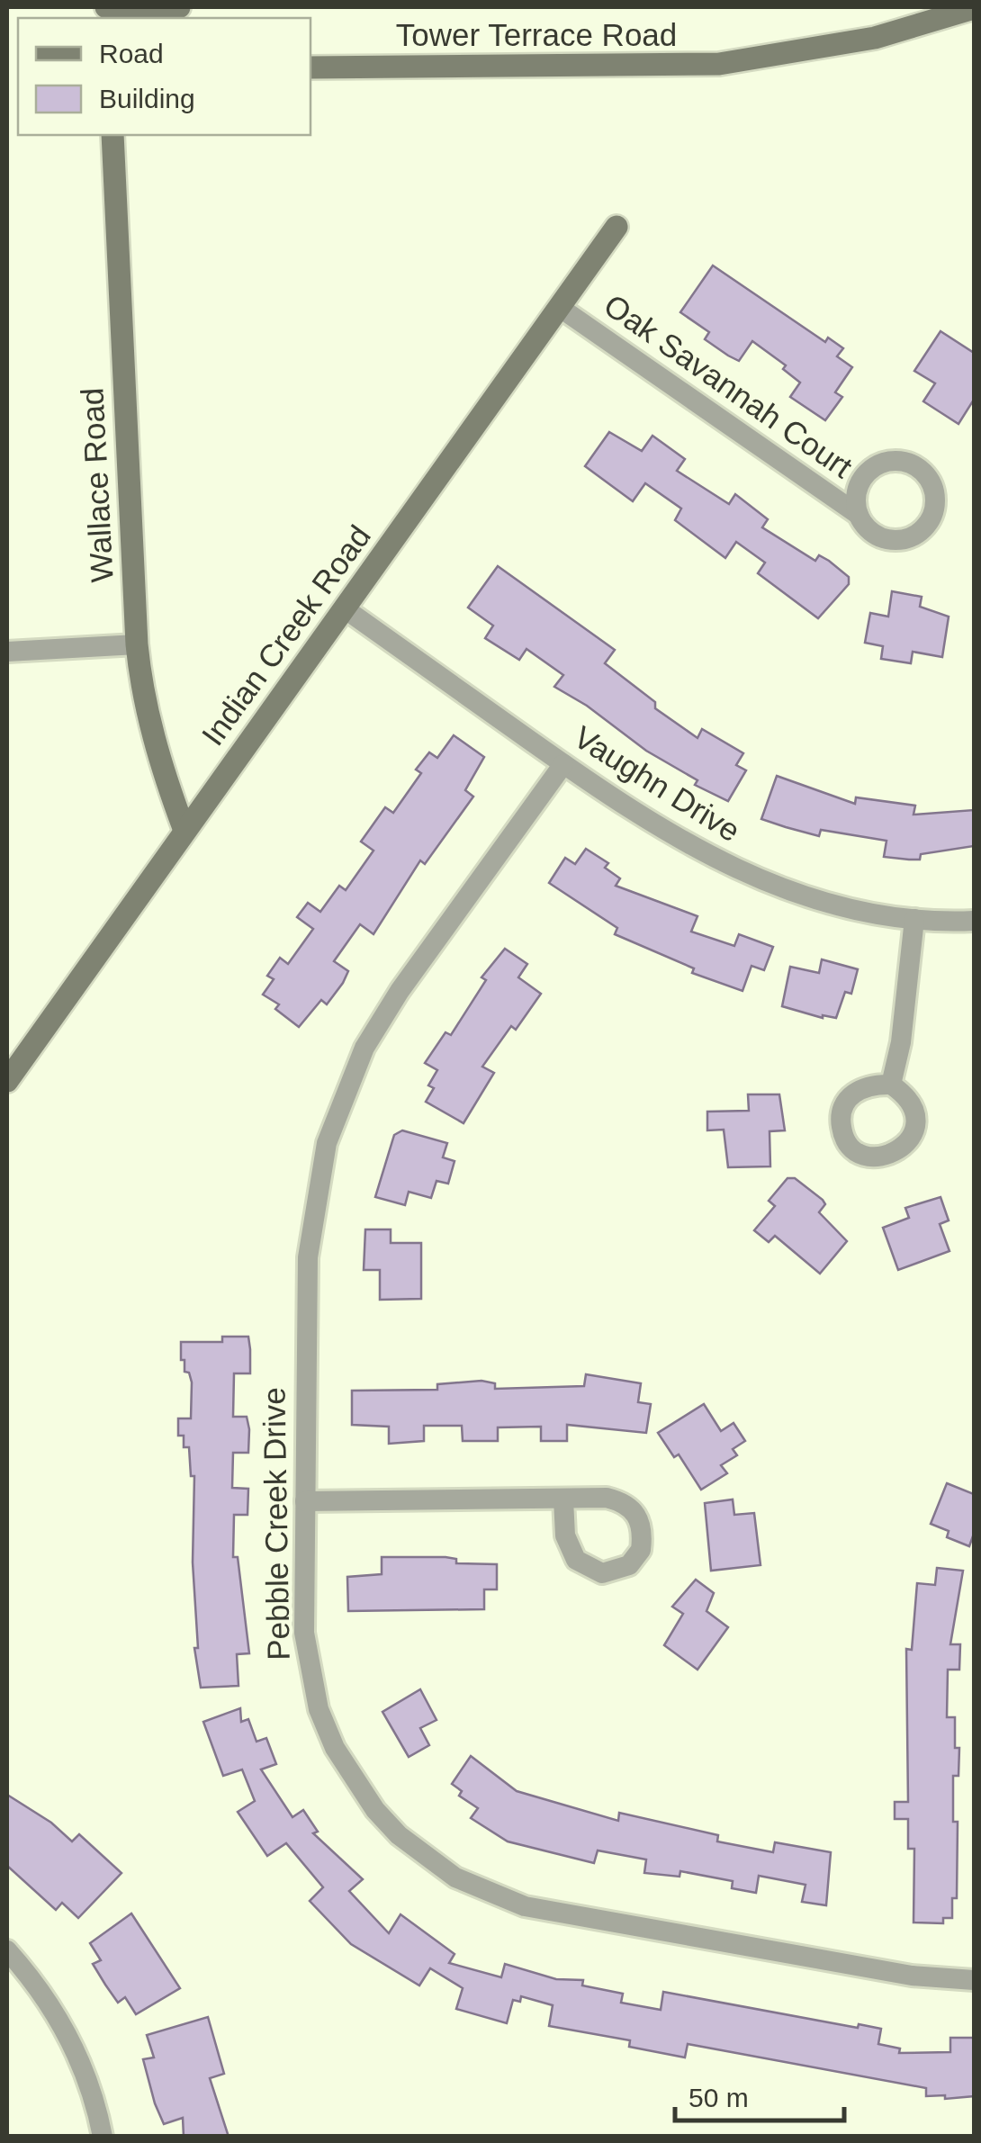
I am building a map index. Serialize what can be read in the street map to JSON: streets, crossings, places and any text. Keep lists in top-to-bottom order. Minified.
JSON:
{"streets":{"street":["Tower Terrace Road","Oak Savannah Court","Wallace Road","Indian Creek Road","Vaughn Drive","Pebble Creek Drive"]},"crossings":[["Oak Savannah Court","Indian Creek Road"],["Wallace Road","Indian Creek Road"],["Indian Creek Road","Vaughn Drive"],["Vaughn Drive","Pebble Creek Drive"]],"legend":["Road","Building"],"scale_bar":"50 m"}
